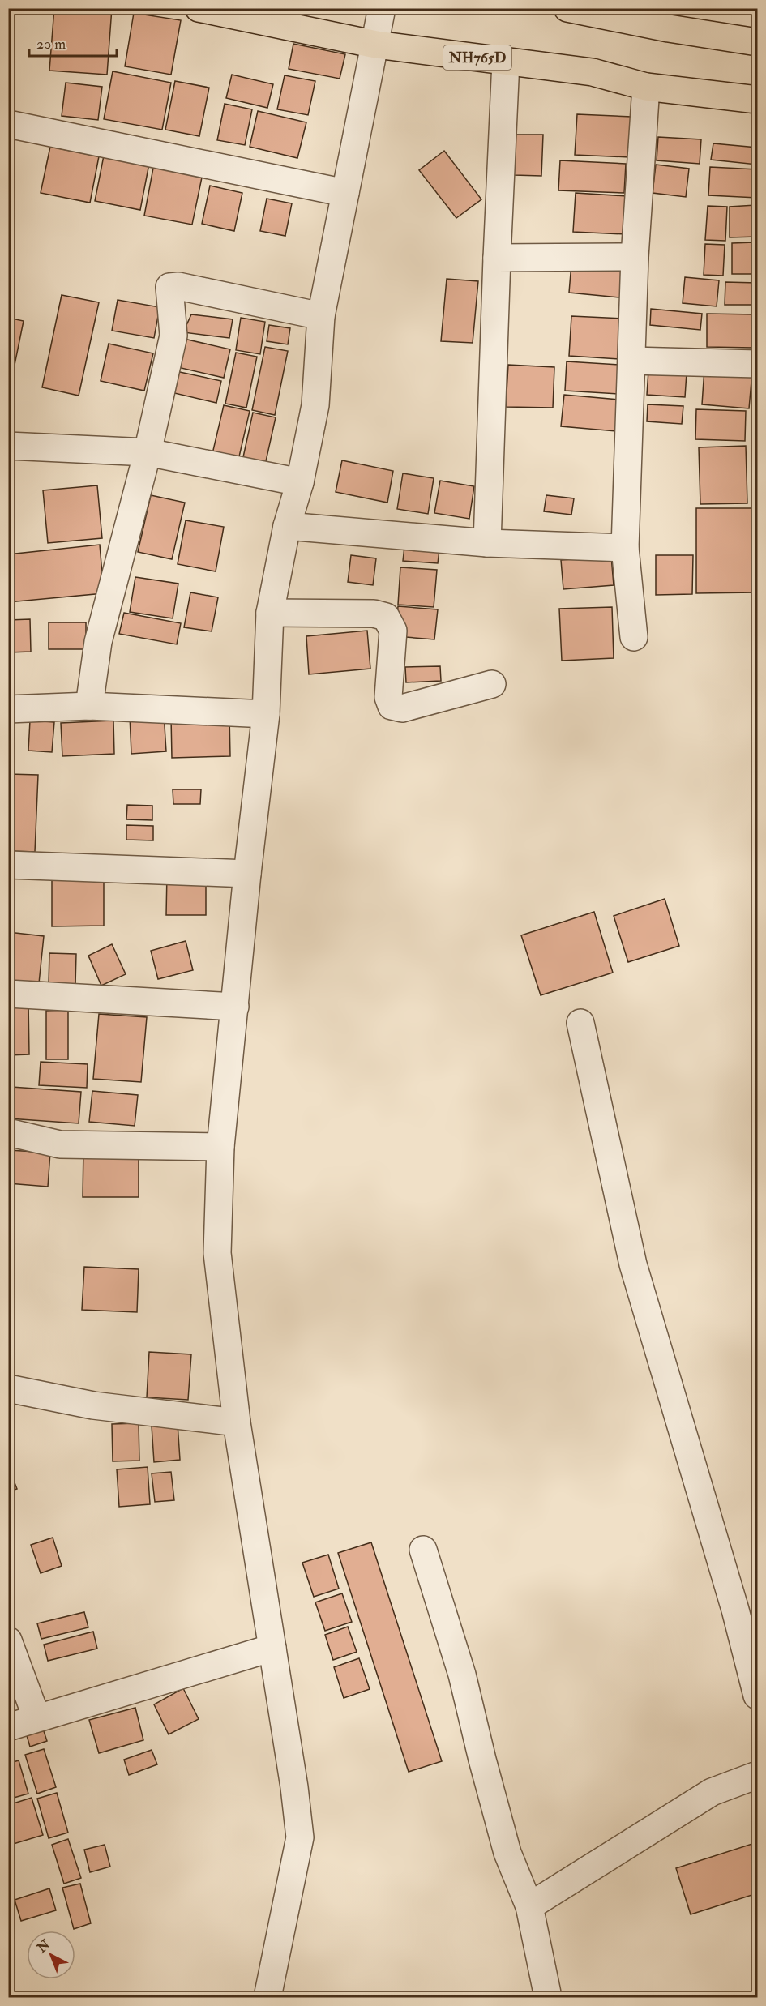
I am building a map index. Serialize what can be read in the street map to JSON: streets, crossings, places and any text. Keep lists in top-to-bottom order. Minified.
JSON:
{"streets":{"highway":["NH765D"]},"scale_bar":"20 m","north":"top left"}
